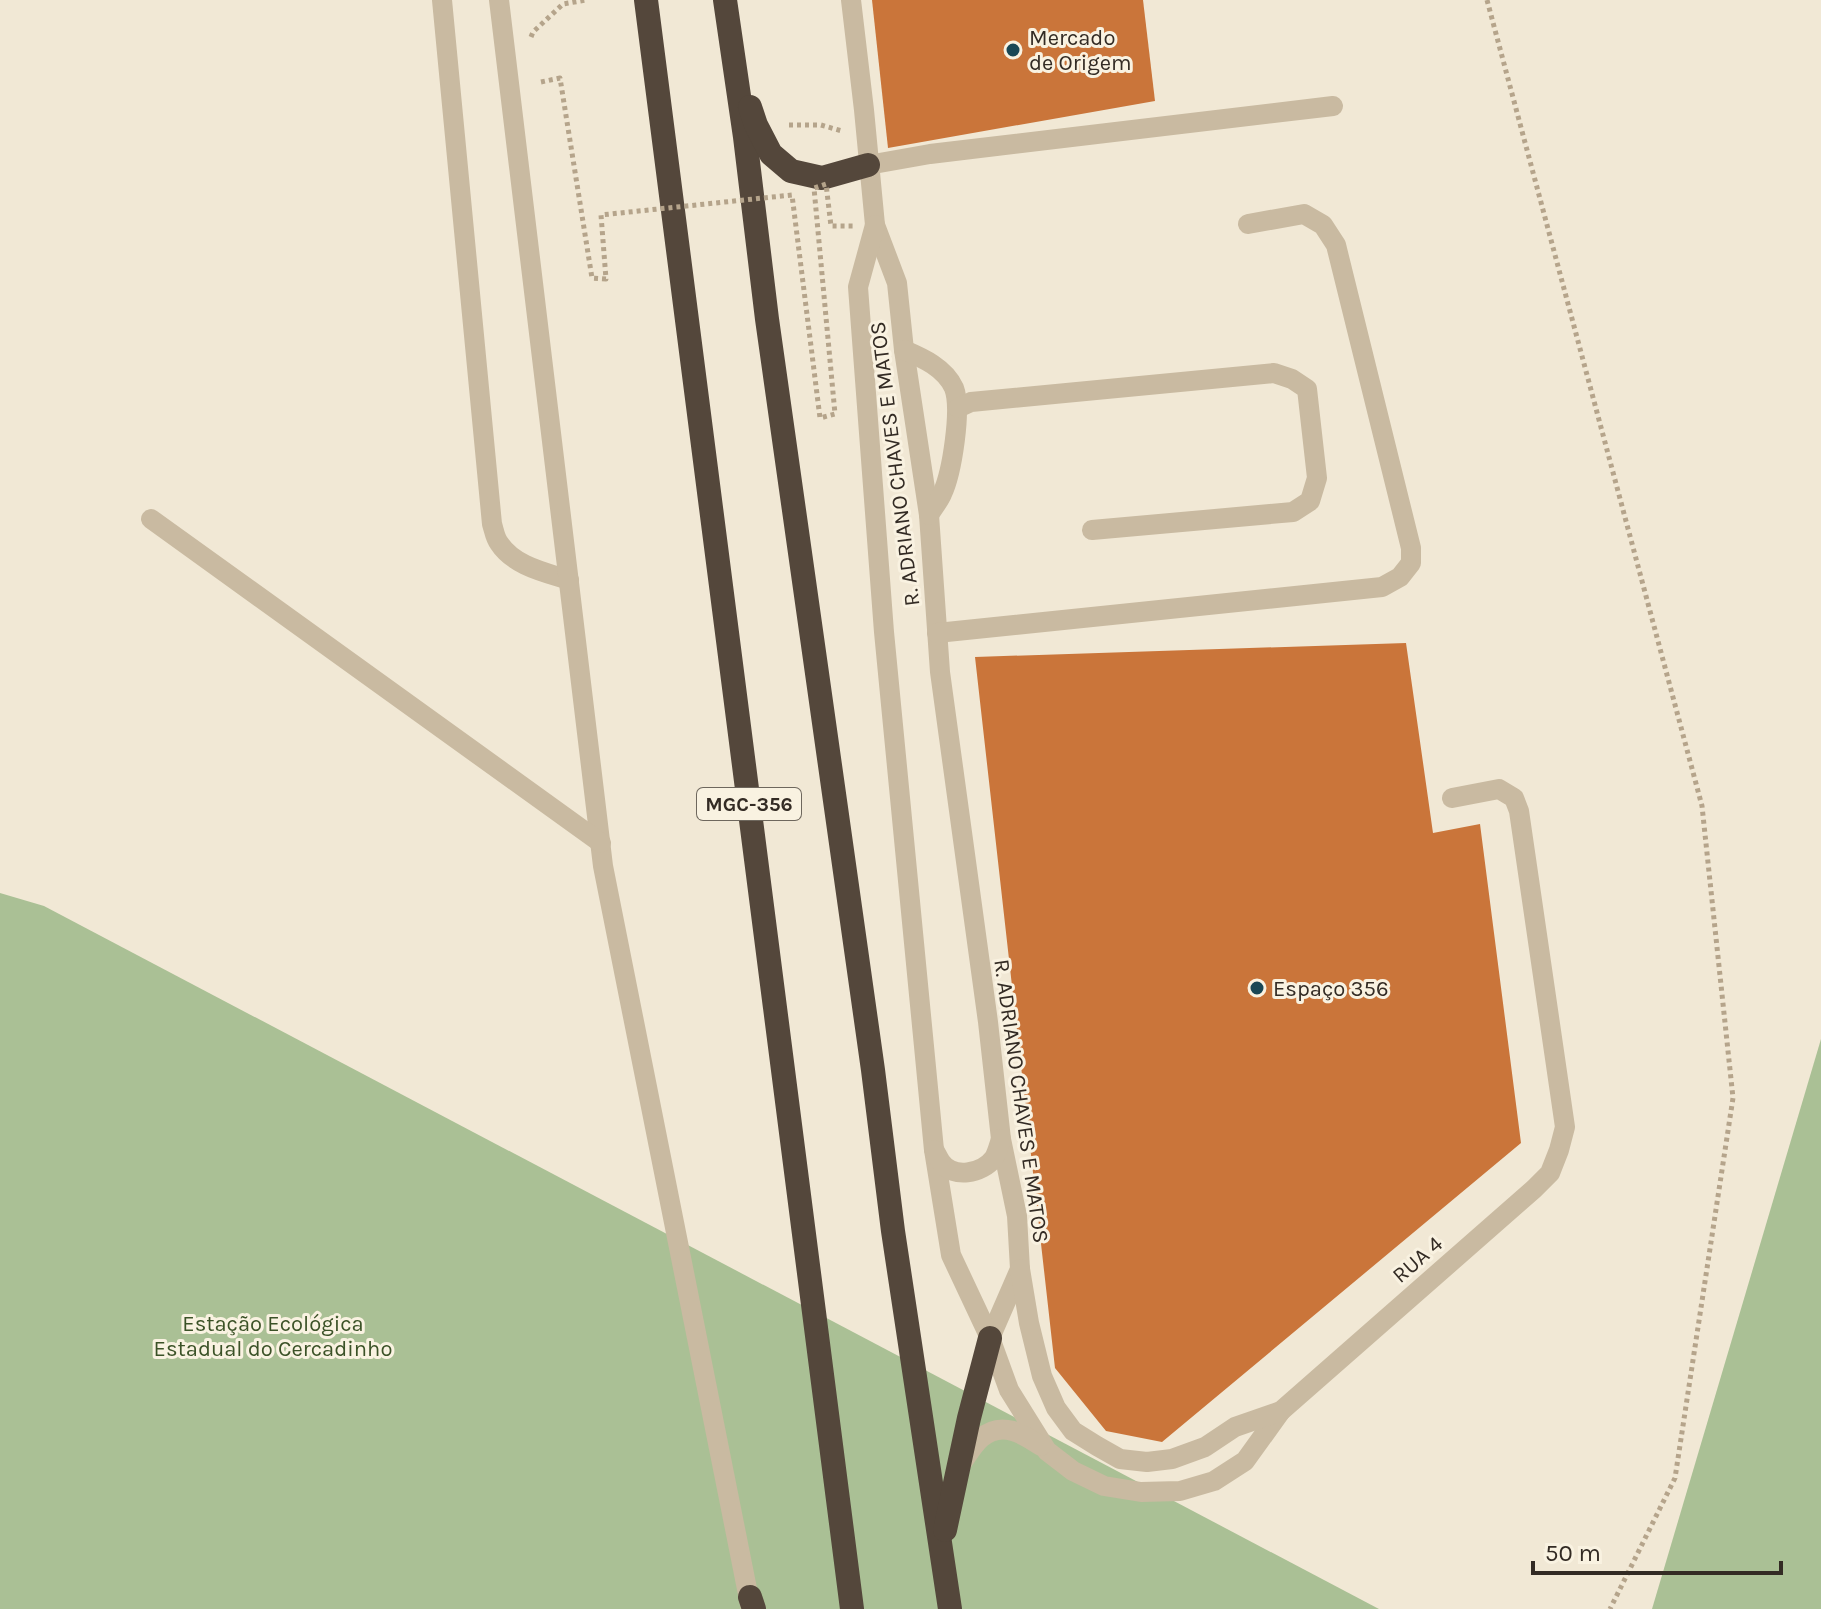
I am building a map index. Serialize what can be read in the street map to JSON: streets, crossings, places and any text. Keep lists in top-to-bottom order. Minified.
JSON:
{"streets":{"highway":["MGC-356"],"street":["R. ADRIANO CHAVES E MATOS","RUA 4"]},"crossings":[["R. ADRIANO CHAVES E MATOS","RUA 4"]],"parks":["Estação Ecológica Estadual do Cercadinho"],"places":["Mercado de Origem","Espaço 356"],"scale_bar":"50 m"}
